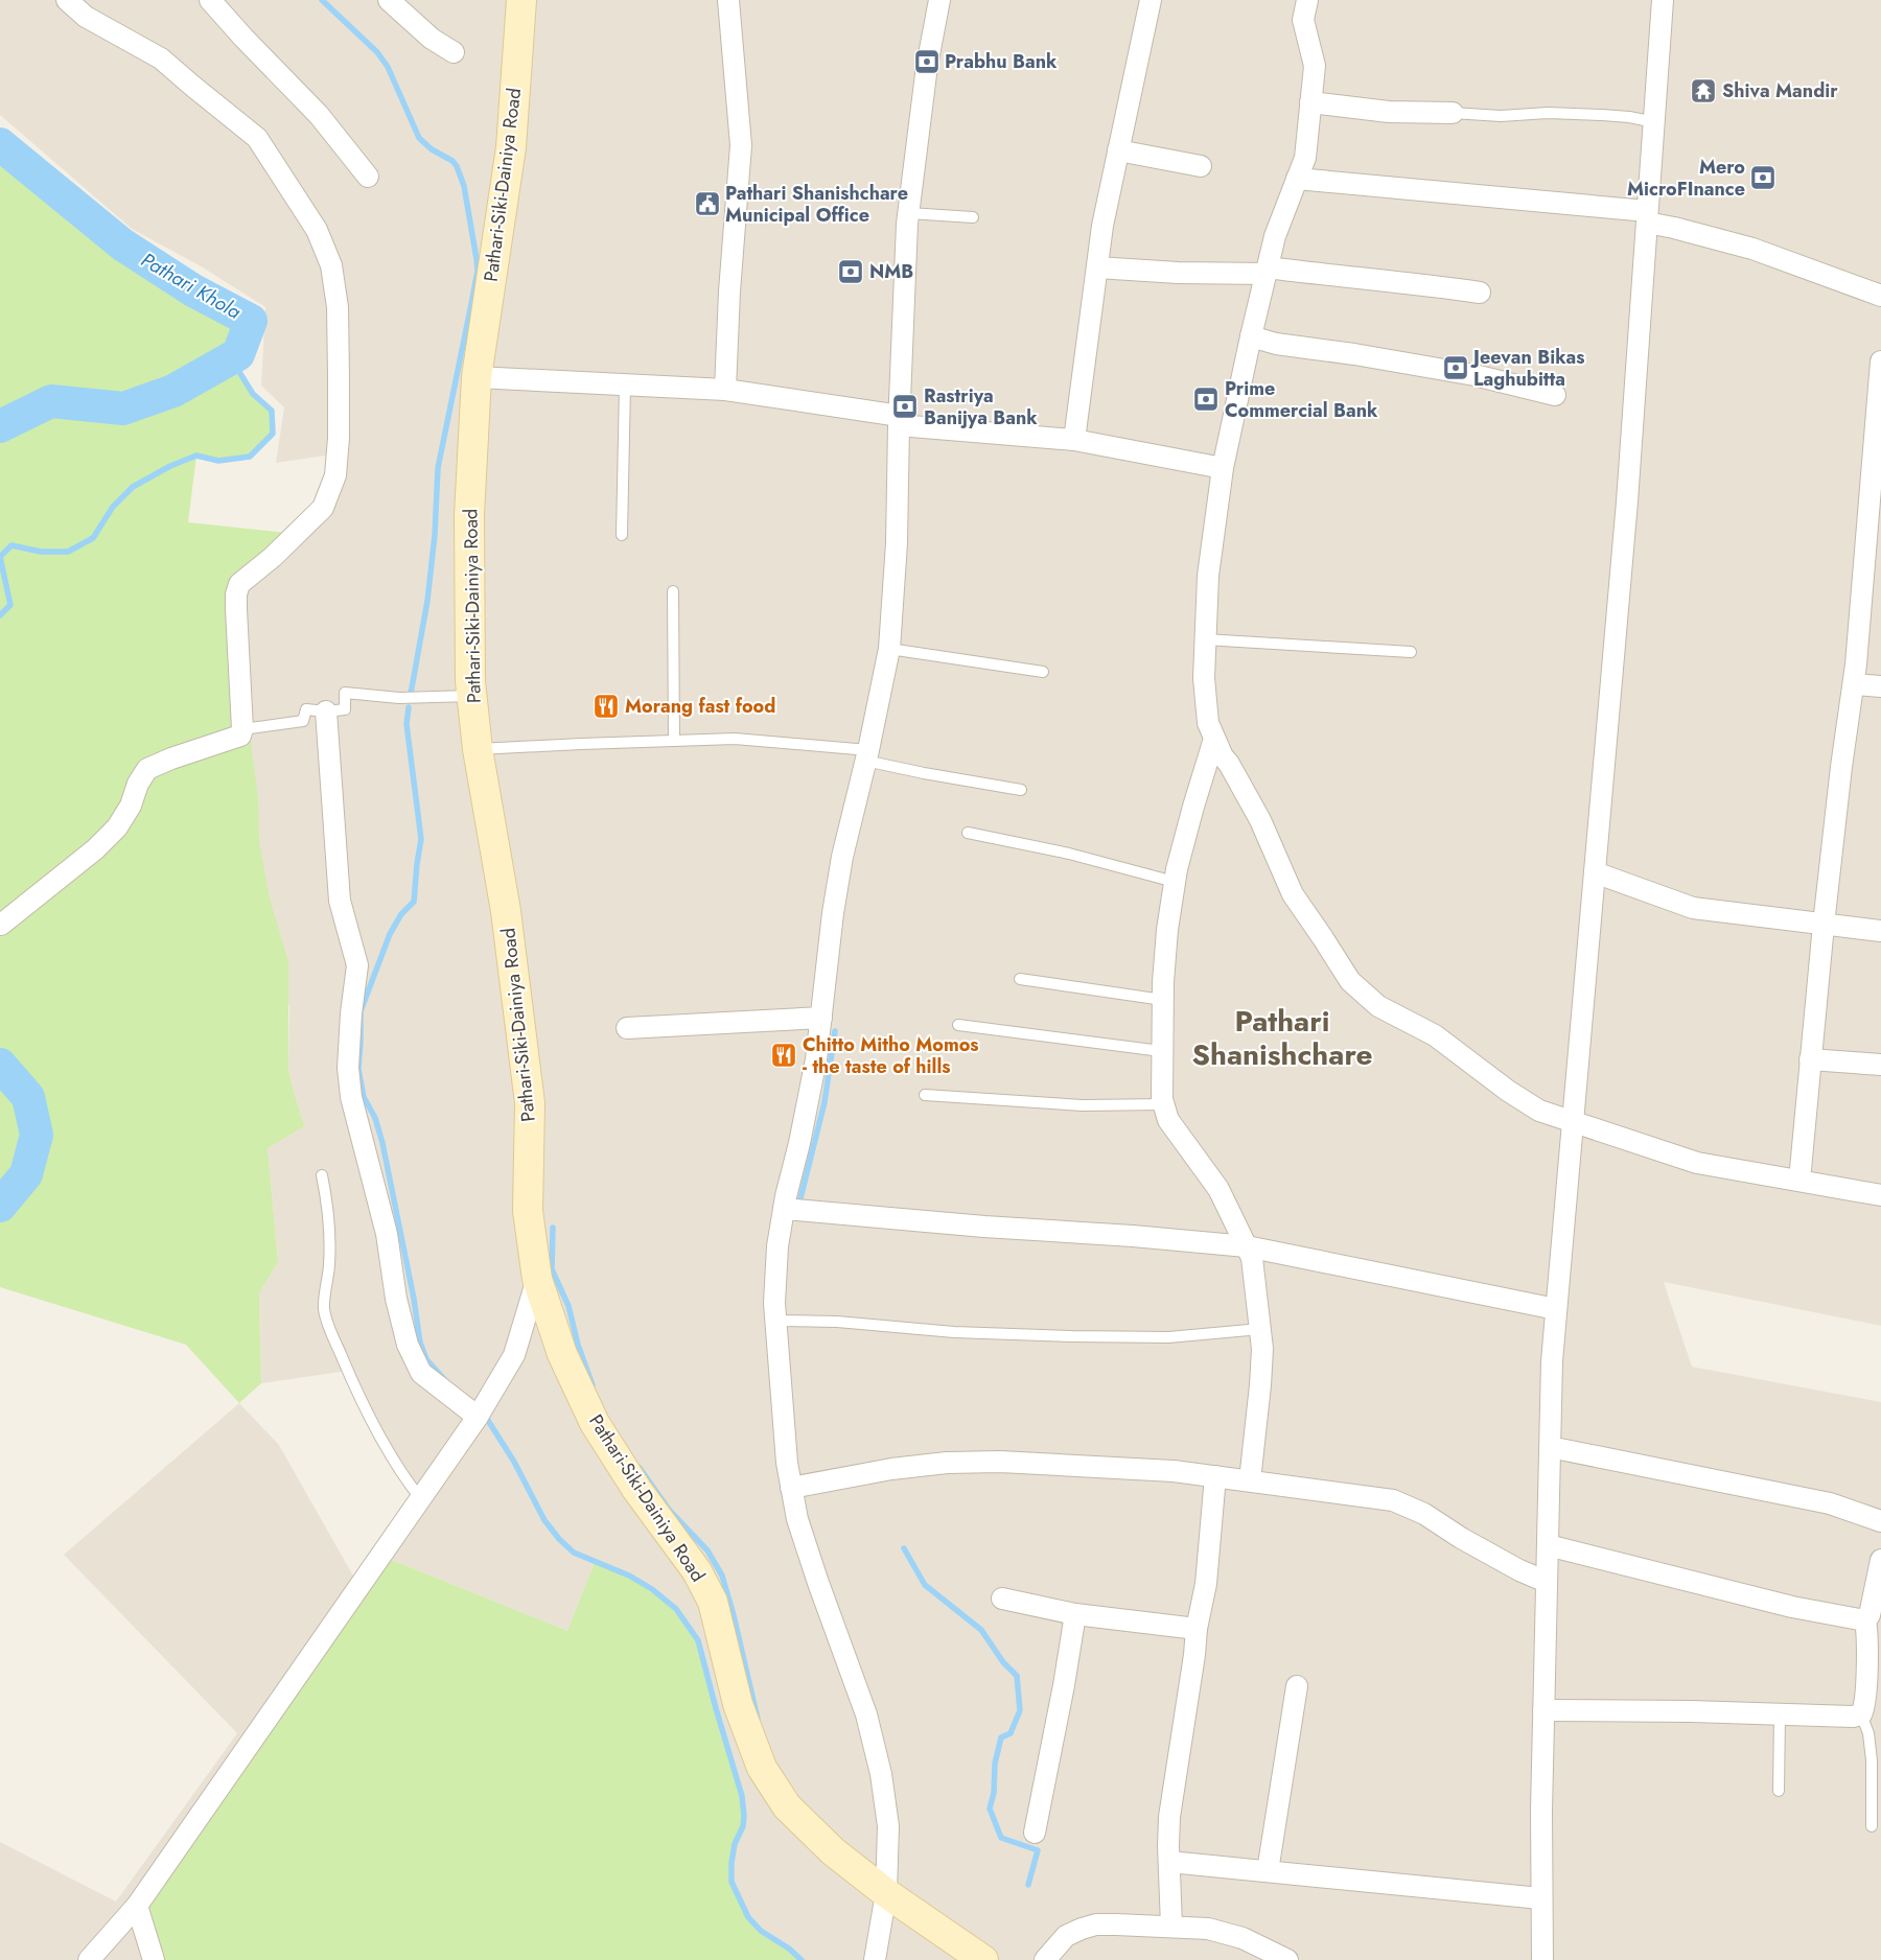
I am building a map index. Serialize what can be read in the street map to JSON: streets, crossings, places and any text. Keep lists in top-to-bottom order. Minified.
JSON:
{"streets":{"main road":["Pathari-Siki-Dainiya Road"]},"districts":["Pathari Shanishchare"],"water":["Pathari Khola"],"places":{"bank":["Prabhu Bank","Mero MicroFInance","NMB","Jeevan Bikas Laghubitta","Prime Commercial Bank","Rastriya Banijya Bank"],"temple":["Shiva Mandir"],"public building":["Pathari Shanishchare Municipal Office"],"restaurant":["Morang fast food","Chitto Mitho Momos - the taste of hills"]}}
